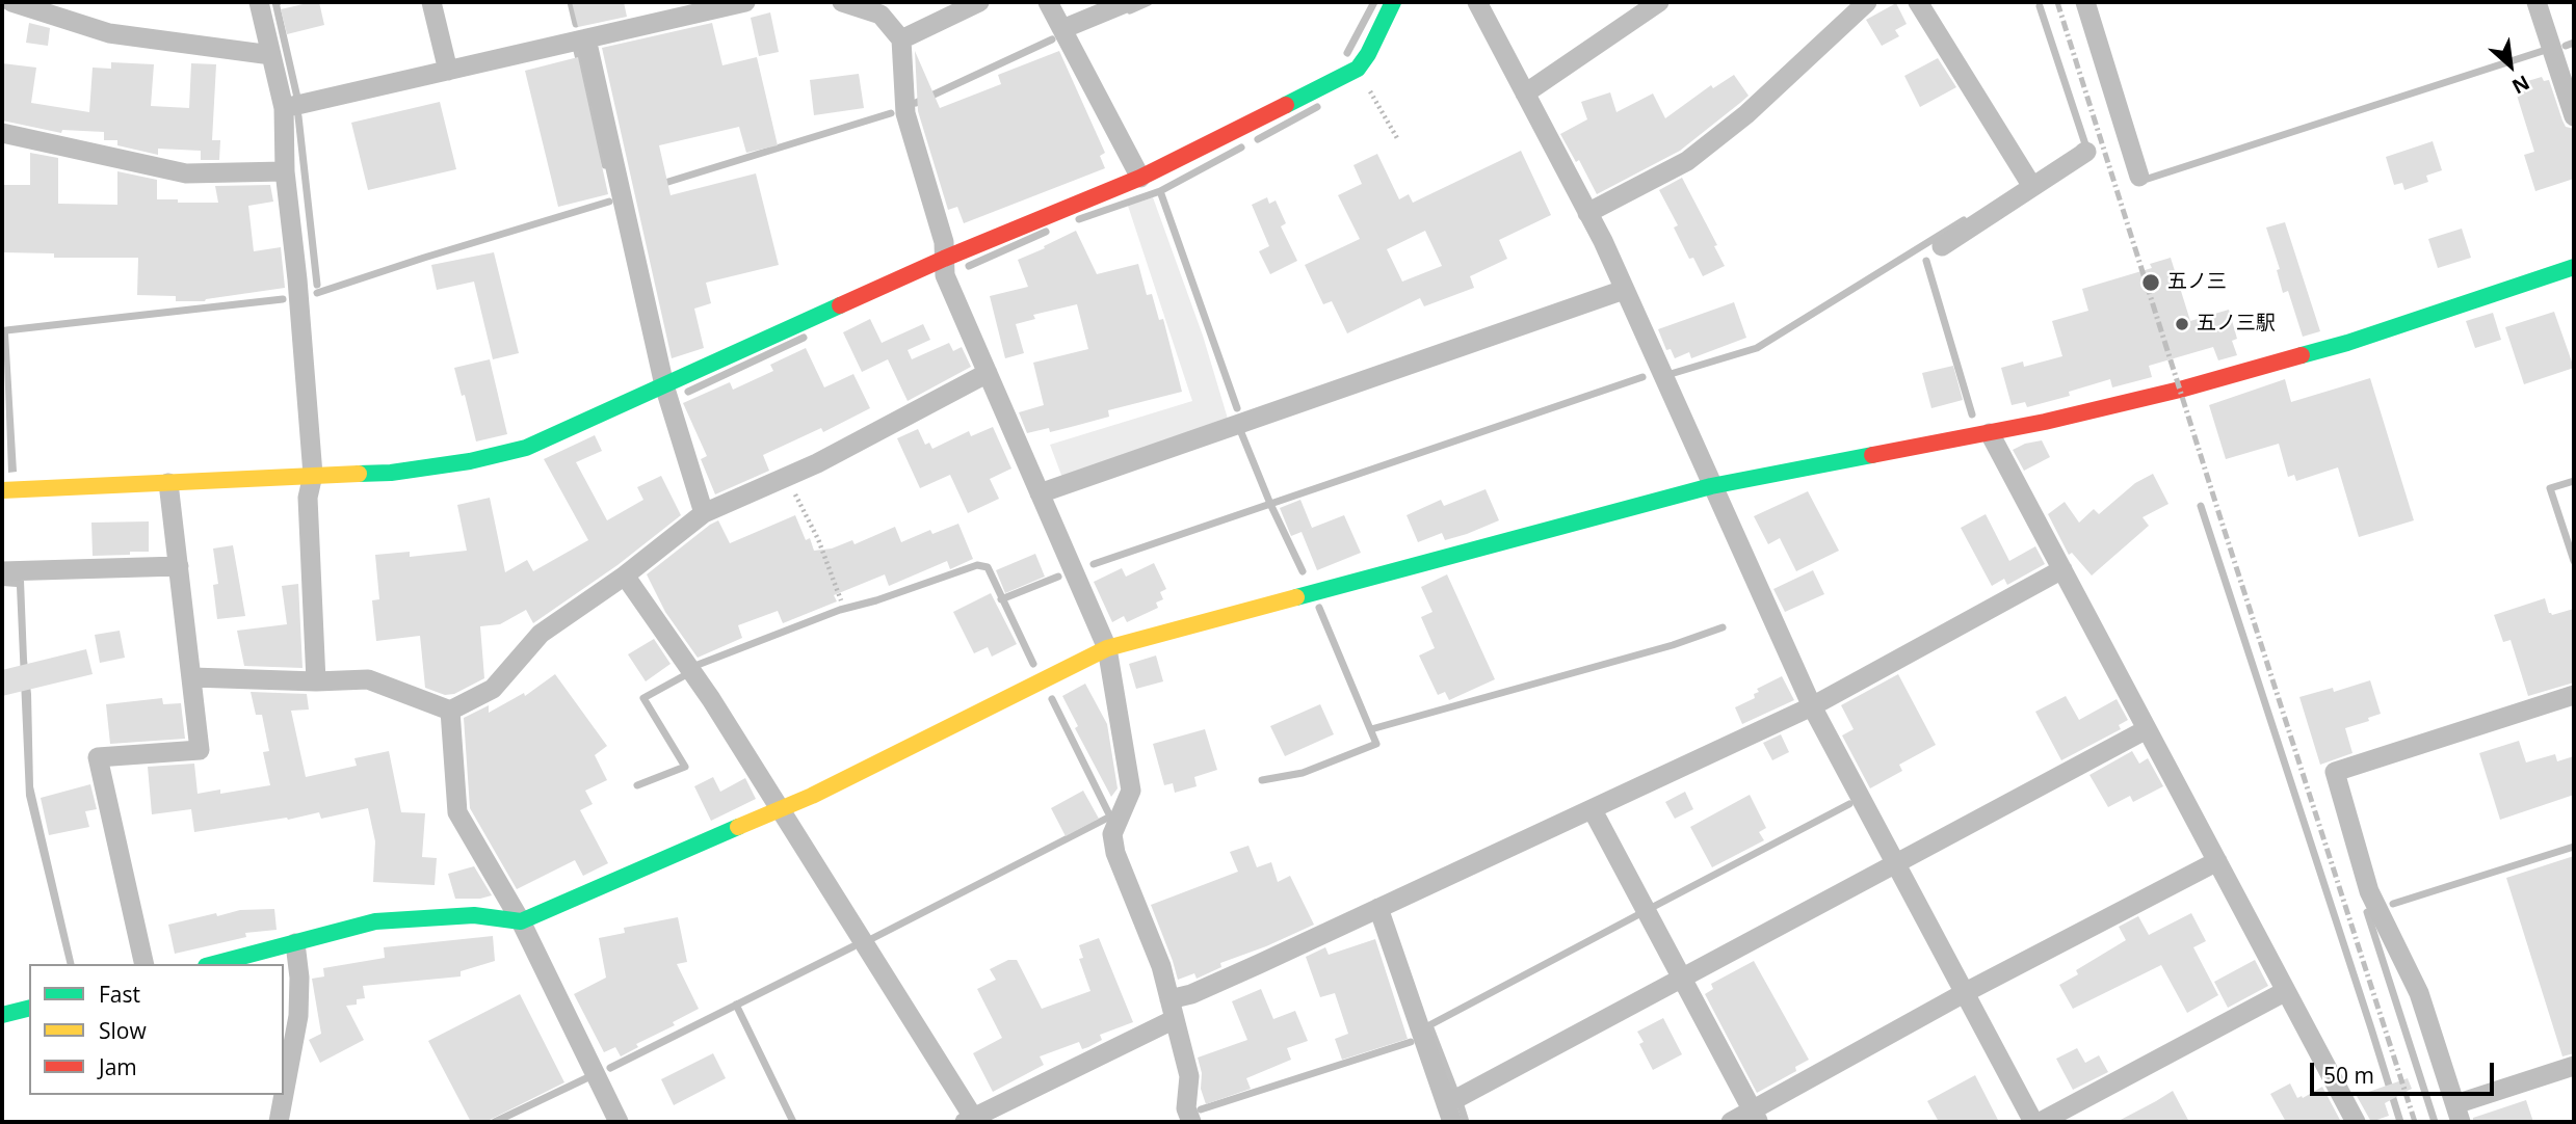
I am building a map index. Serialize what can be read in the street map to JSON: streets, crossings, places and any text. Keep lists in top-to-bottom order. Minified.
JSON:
{"places":["五ノ三","五ノ三駅"],"legend":["Fast","Slow","Jam"],"scale_bar":"50 m","north":"bottom right"}
